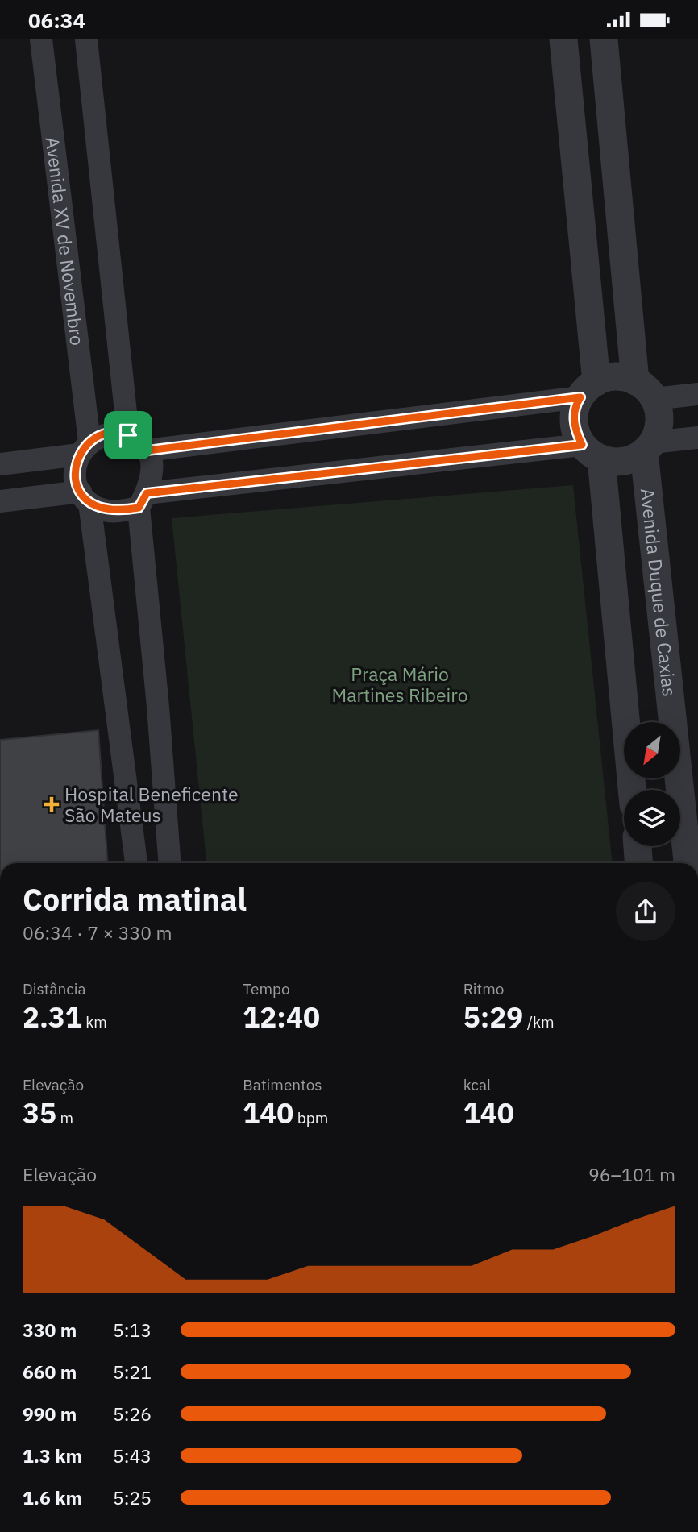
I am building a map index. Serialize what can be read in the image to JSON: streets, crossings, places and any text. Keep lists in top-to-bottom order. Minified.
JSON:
{"streets":{"street":["Avenida XV de Novembro","Avenida Duque de Caxias"]},"parks":["Praça Mário Martines Ribeiro"],"places":{"health":["Hospital Beneficente São Mateus"]},"north":"bottom left","page":{"status":"06:34","heading":["Corrida matinal","06:34 · 7 × 330 m"],"stats":[["Distância","2.31 km"],["Tempo","12:40"],["Ritmo","5:29 /km"],["Elevação","35 m"],["Batimentos","140 bpm"],["kcal","140"]],"chart":["Elevação","96–101 m"],"list":[{"name":"330 m","note":"5:13"},{"name":"660 m","note":"5:21"},{"name":"990 m","note":"5:26"},{"name":"1.3 km","note":"5:43"},{"name":"1.6 km","note":"5:25"}]}}
